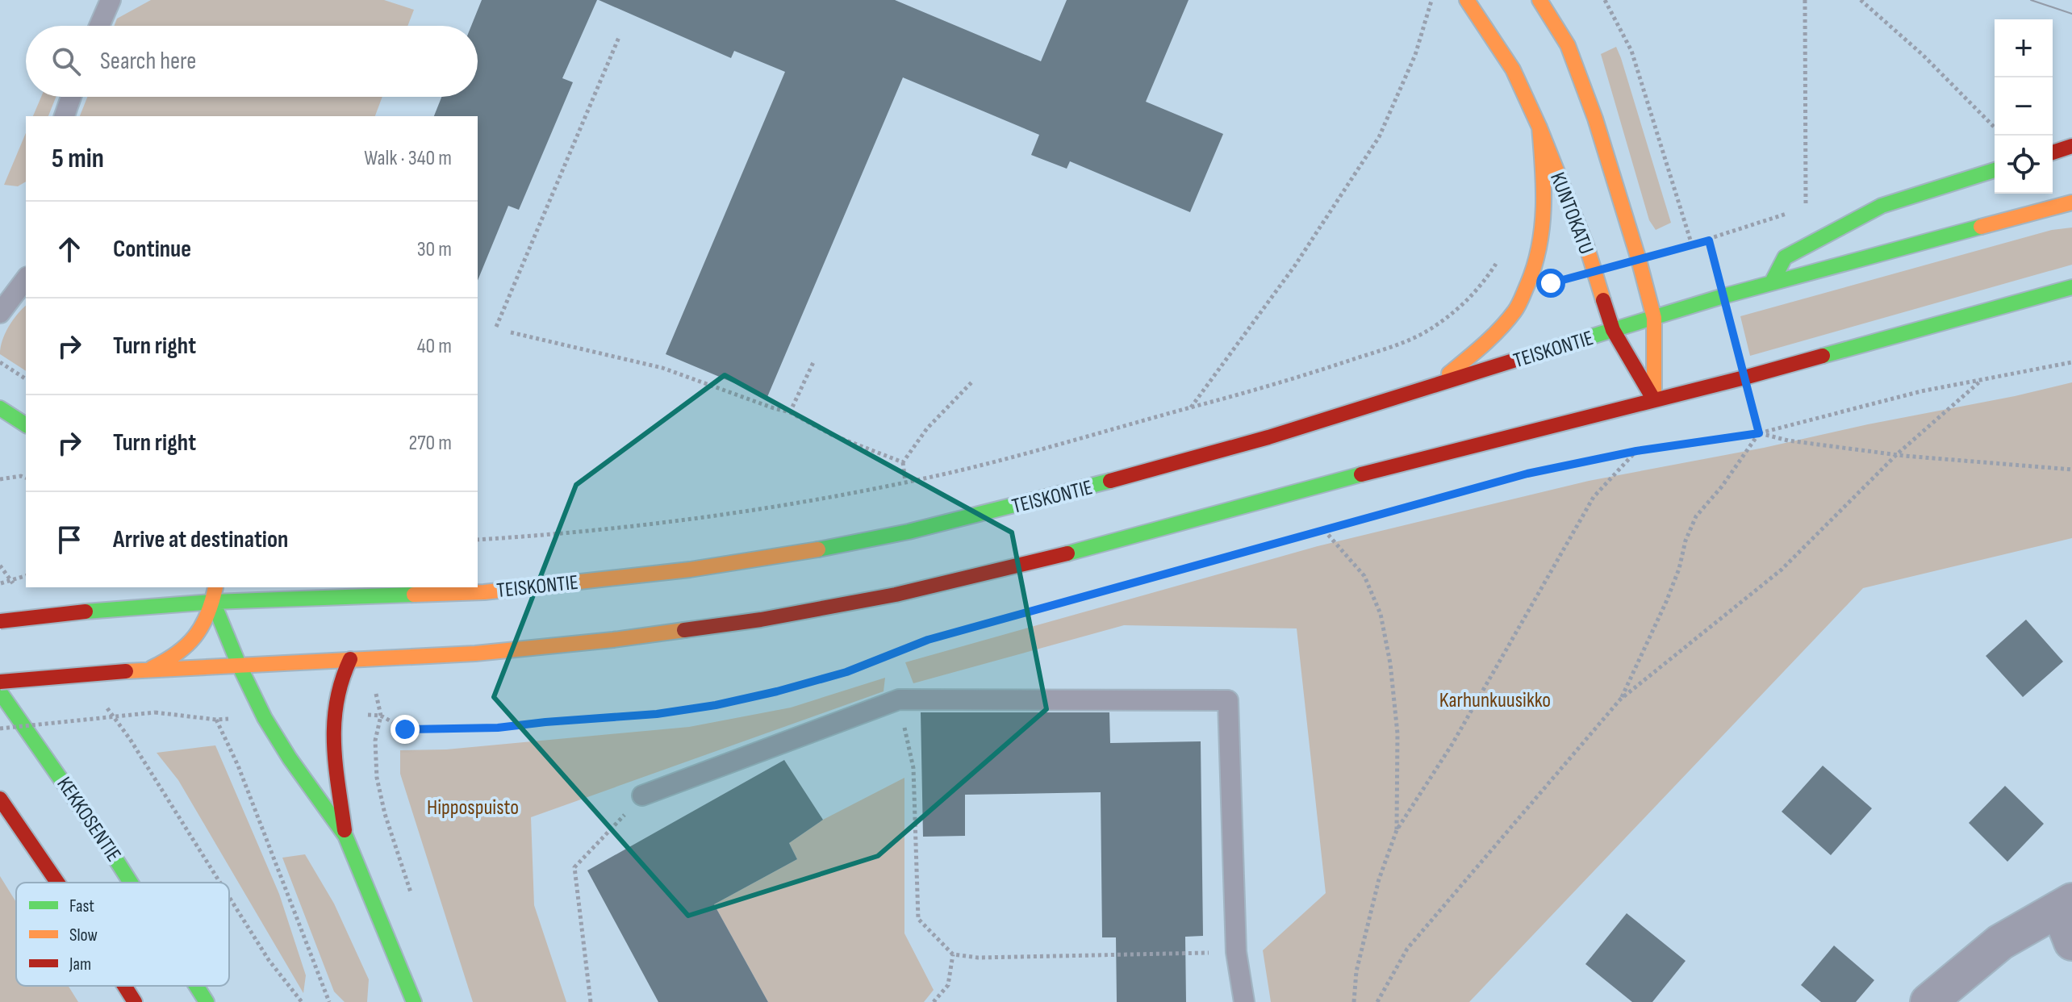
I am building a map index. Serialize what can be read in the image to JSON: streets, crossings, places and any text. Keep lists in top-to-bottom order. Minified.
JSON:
{"streets":{"main road":["KUNTOKATU","TEISKONTIE","KEKKOSENTIE"]},"crossings":[["KUNTOKATU","TEISKONTIE"]],"parks":["Karhunkuusikko","Hippospuisto"],"legend":["Fast","Slow","Jam"],"page":{"map_buttons":["+","−"],"search":"Search here","heading":["5 min","Walk · 340 m"],"list":[["Continue","30 m"],["Turn right","40 m"],["Turn right","270 m"],"Arrive at destination"]}}
